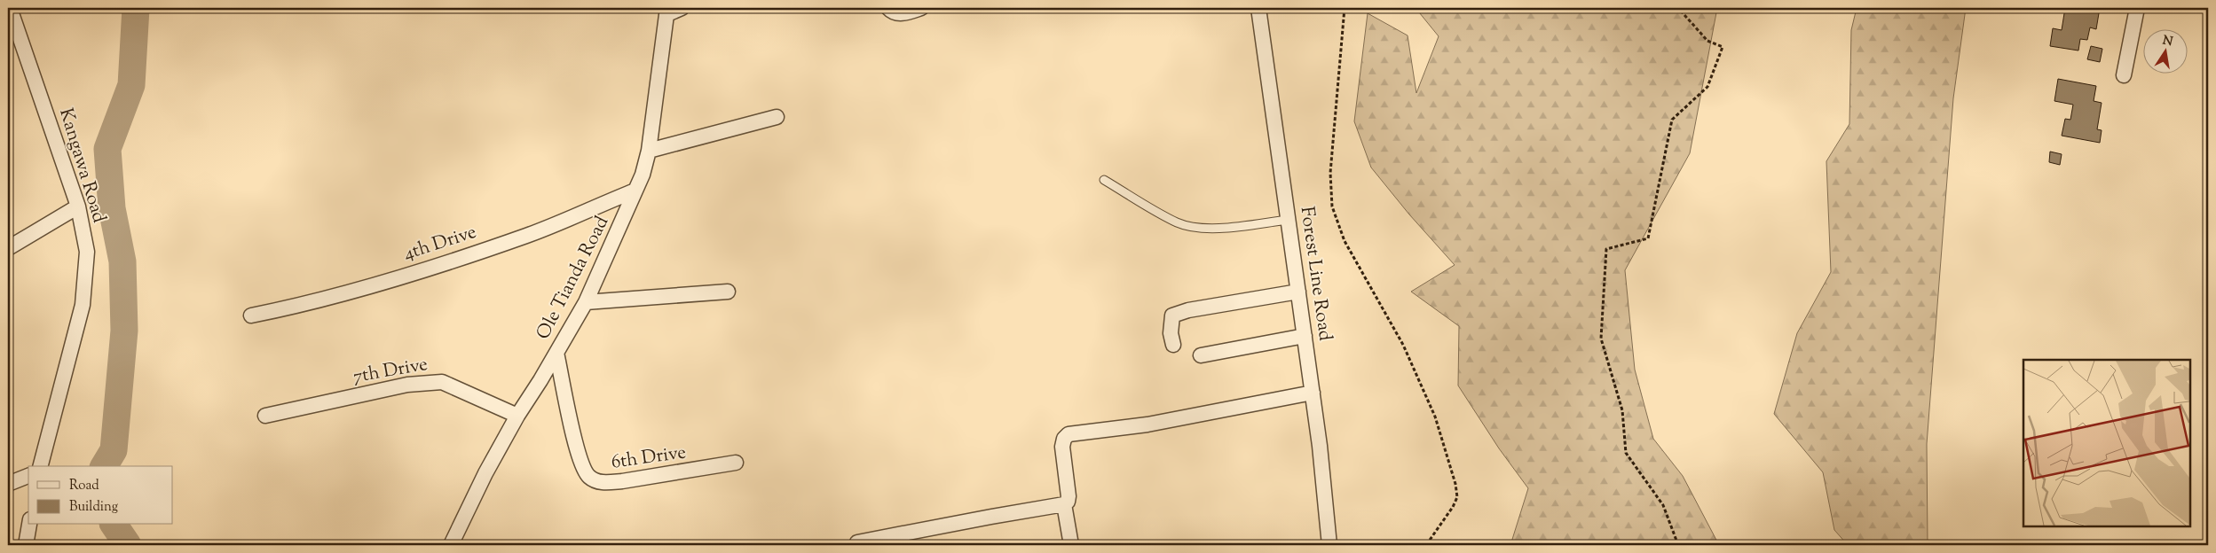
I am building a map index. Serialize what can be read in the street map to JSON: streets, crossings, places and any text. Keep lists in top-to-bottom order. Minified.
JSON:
{"streets":{"street":["Kangawa Road","4th Drive","Forest Line Road","Ole Tianda Road","7th Drive","6th Drive"]},"crossings":[["4th Drive","Ole Tianda Road"],["Ole Tianda Road","7th Drive"],["Ole Tianda Road","6th Drive"]],"legend":["Road","Building"],"north":"top"}
